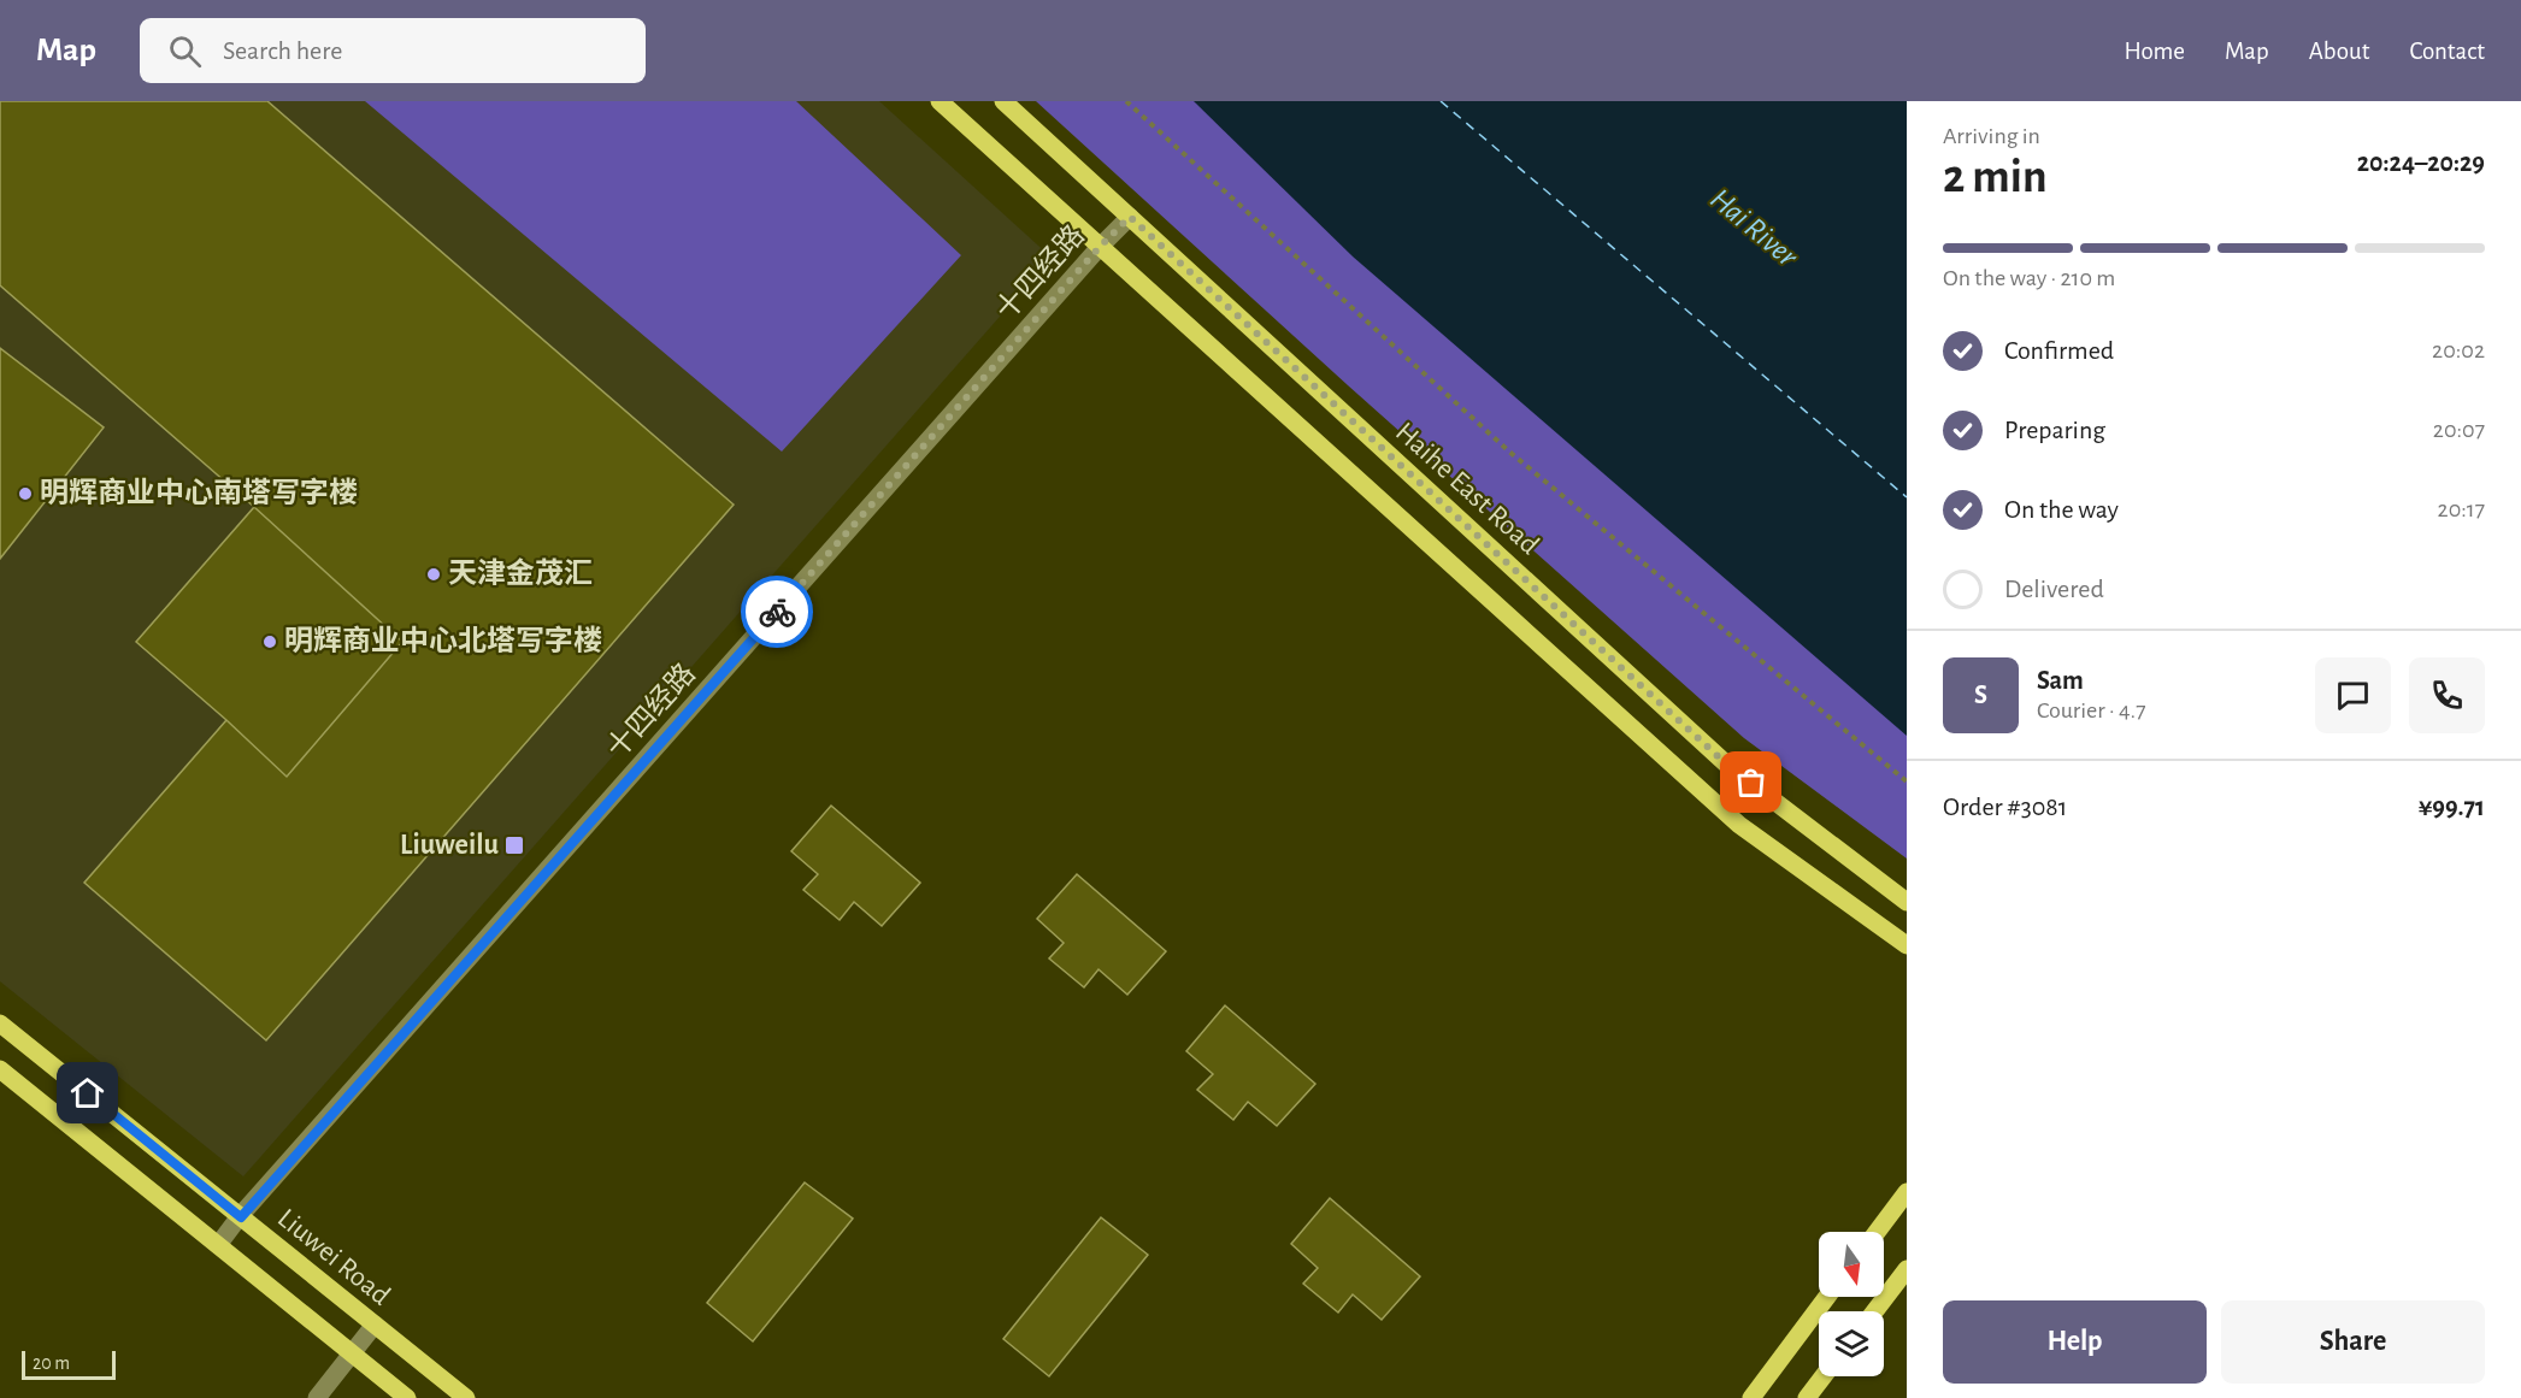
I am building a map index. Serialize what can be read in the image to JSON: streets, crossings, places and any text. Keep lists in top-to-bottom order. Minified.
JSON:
{"streets":{"main road":["Haihe East Road","Liuwei Road"],"street":["十四经路"]},"crossings":[["十四经路","Haihe East Road"],["十四经路","Liuwei Road"]],"water":["Hai River"],"places":{"other":["明辉商业中心南塔写字楼","天津金茂汇","明辉商业中心北塔写字楼"],"transit":["Liuweilu"]},"scale_bar":"20 m","north":"bottom","page":{"header":"Map","search":"Search here","nav":["Home","Map","About","Contact"],"heading":["2 min","Arriving in","20:24–20:29"],"panel":["Sam","Courier · 4.7","Order #3081","¥99.71"],"bar":"On the way · 210 m","list":[["Confirmed","20:02"],["Preparing","20:07"],["On the way","20:17"],"Delivered"],"round":"S","buttons":["Help","Share"],"scale":"20 m"}}
